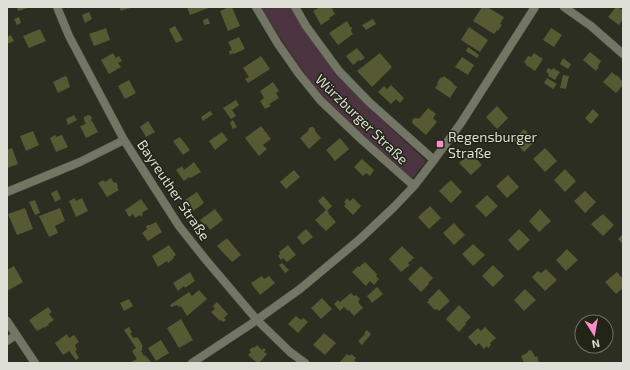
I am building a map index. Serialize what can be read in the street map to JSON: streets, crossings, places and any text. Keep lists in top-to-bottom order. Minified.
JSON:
{"streets":{"street":["Würzburger Straße","Bayreuther Straße"]},"places":{"transit":["Regensburger Straße"]},"north":"bottom"}
